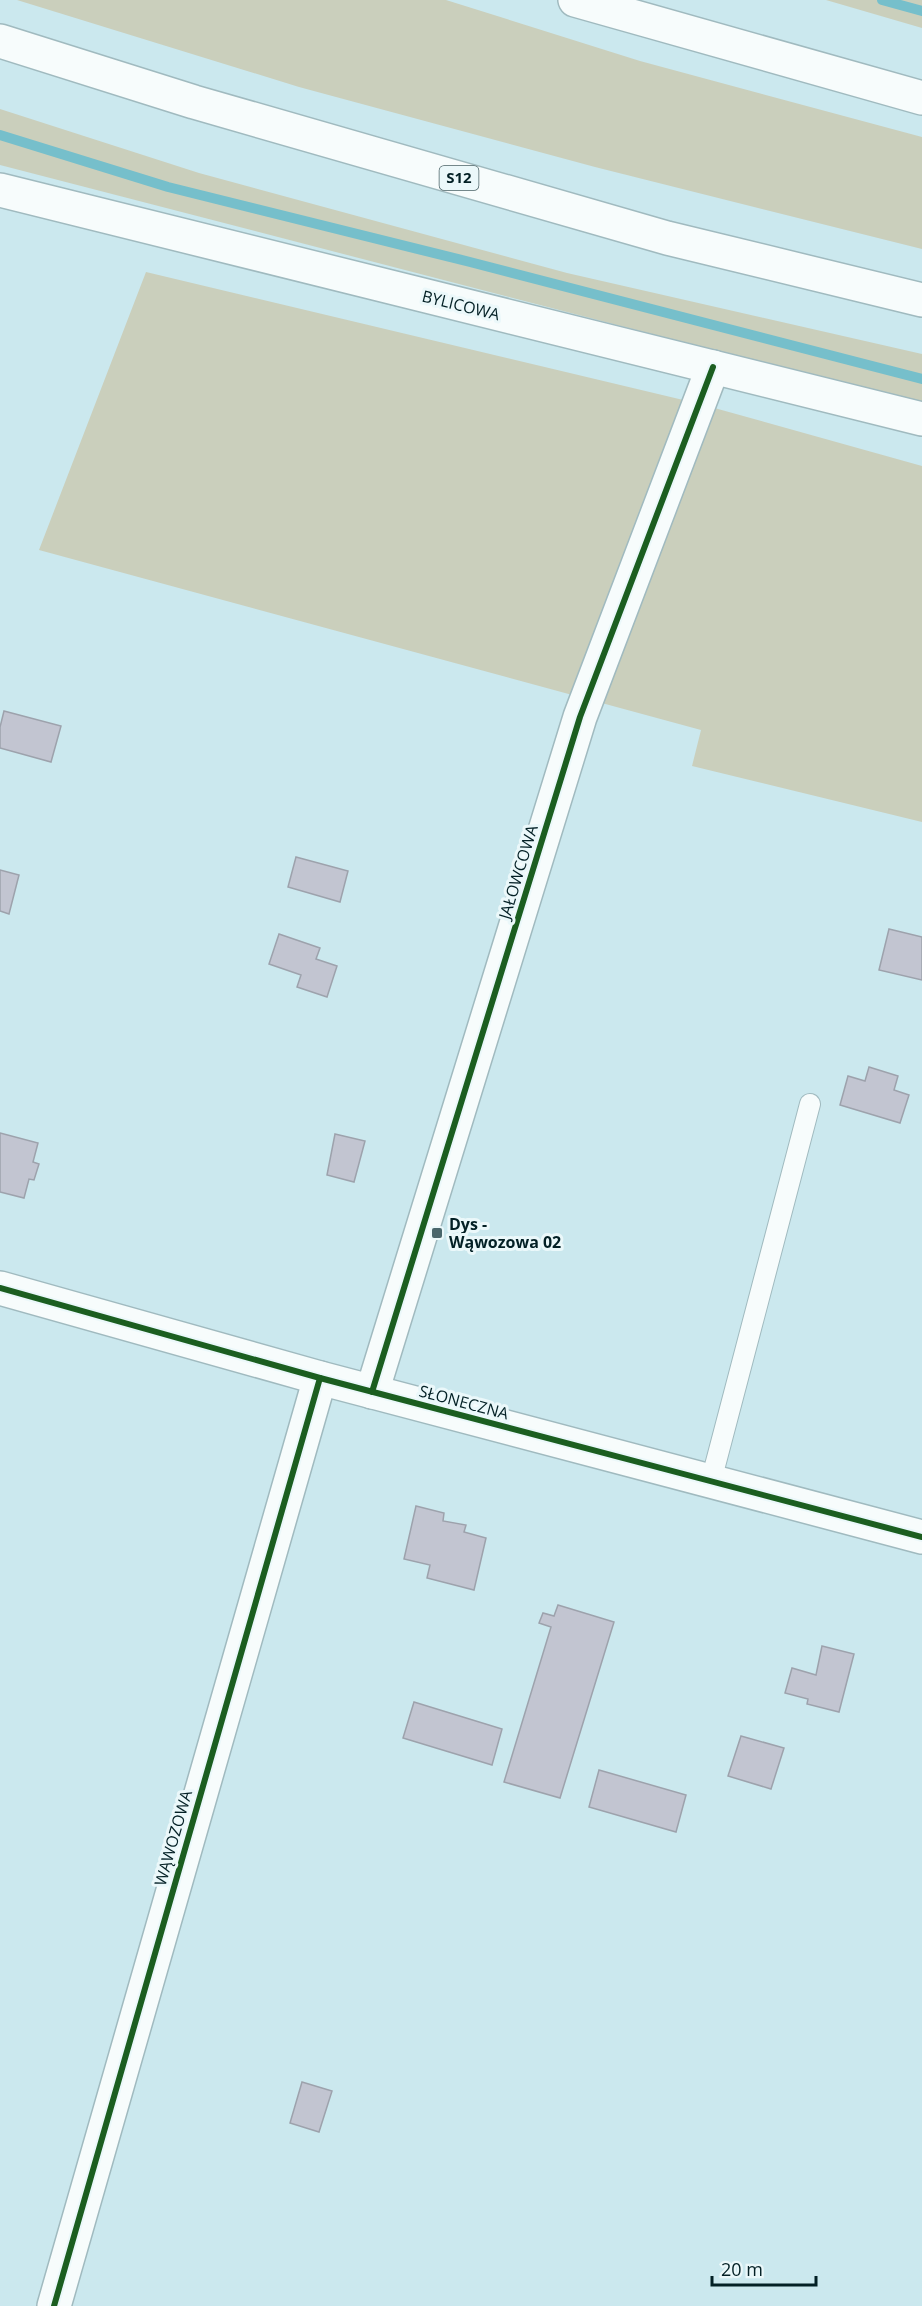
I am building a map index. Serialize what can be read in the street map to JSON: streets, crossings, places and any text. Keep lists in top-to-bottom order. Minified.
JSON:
{"streets":{"main road":["S12","BYLICOWA","JAŁOWCOWA","SŁONECZNA","WĄWOZOWA"]},"crossings":[["BYLICOWA","JAŁOWCOWA"],["JAŁOWCOWA","SŁONECZNA"],["SŁONECZNA","WĄWOZOWA"]],"places":{"transit":["Dys - Wąwozowa 02"]},"scale_bar":"20 m"}
